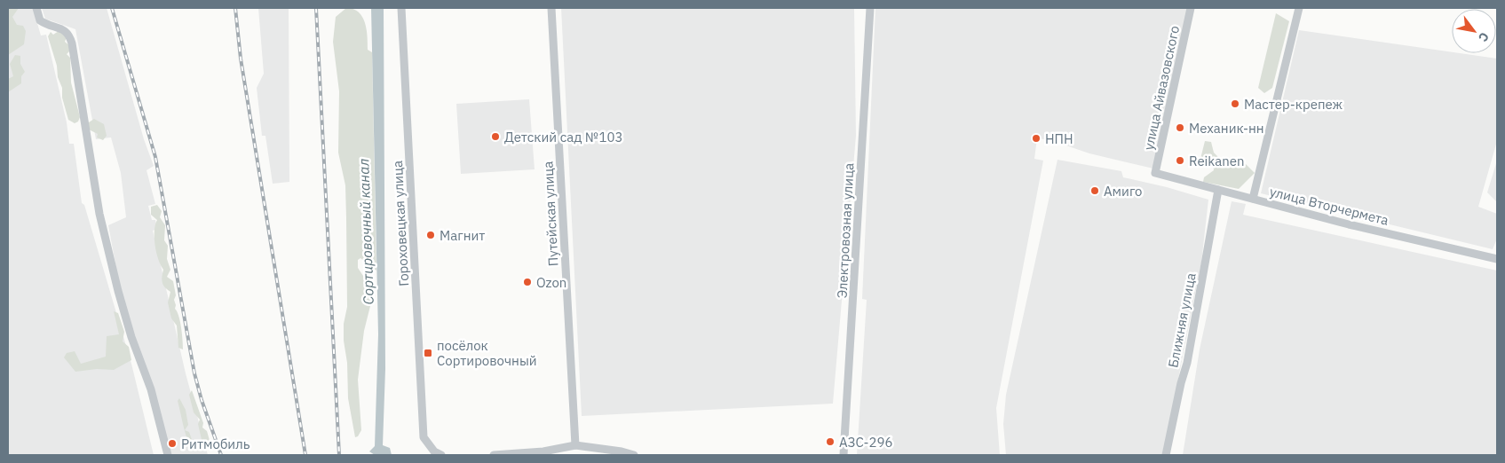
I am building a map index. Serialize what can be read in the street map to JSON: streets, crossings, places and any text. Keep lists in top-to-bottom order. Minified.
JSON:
{"streets":{"street":["улица Айвазовского","улица Вторчермета","Путейская улица","Гороховецкая улица","Электровозная улица","Ближняя улица"]},"crossings":[["улица Айвазовского","улица Вторчермета"],["улица Вторчермета","Ближняя улица"]],"water":["Сортировочный канал"],"places":{"other":["Мастер-крепеж","Механик-нн","Детский сад №103","НПН","Reikanen","Амиго","Магнит","Ozon","АЗС-296","Ритмобиль"],"transit":["посёлок Сортировочный"]},"north":"bottom right"}
